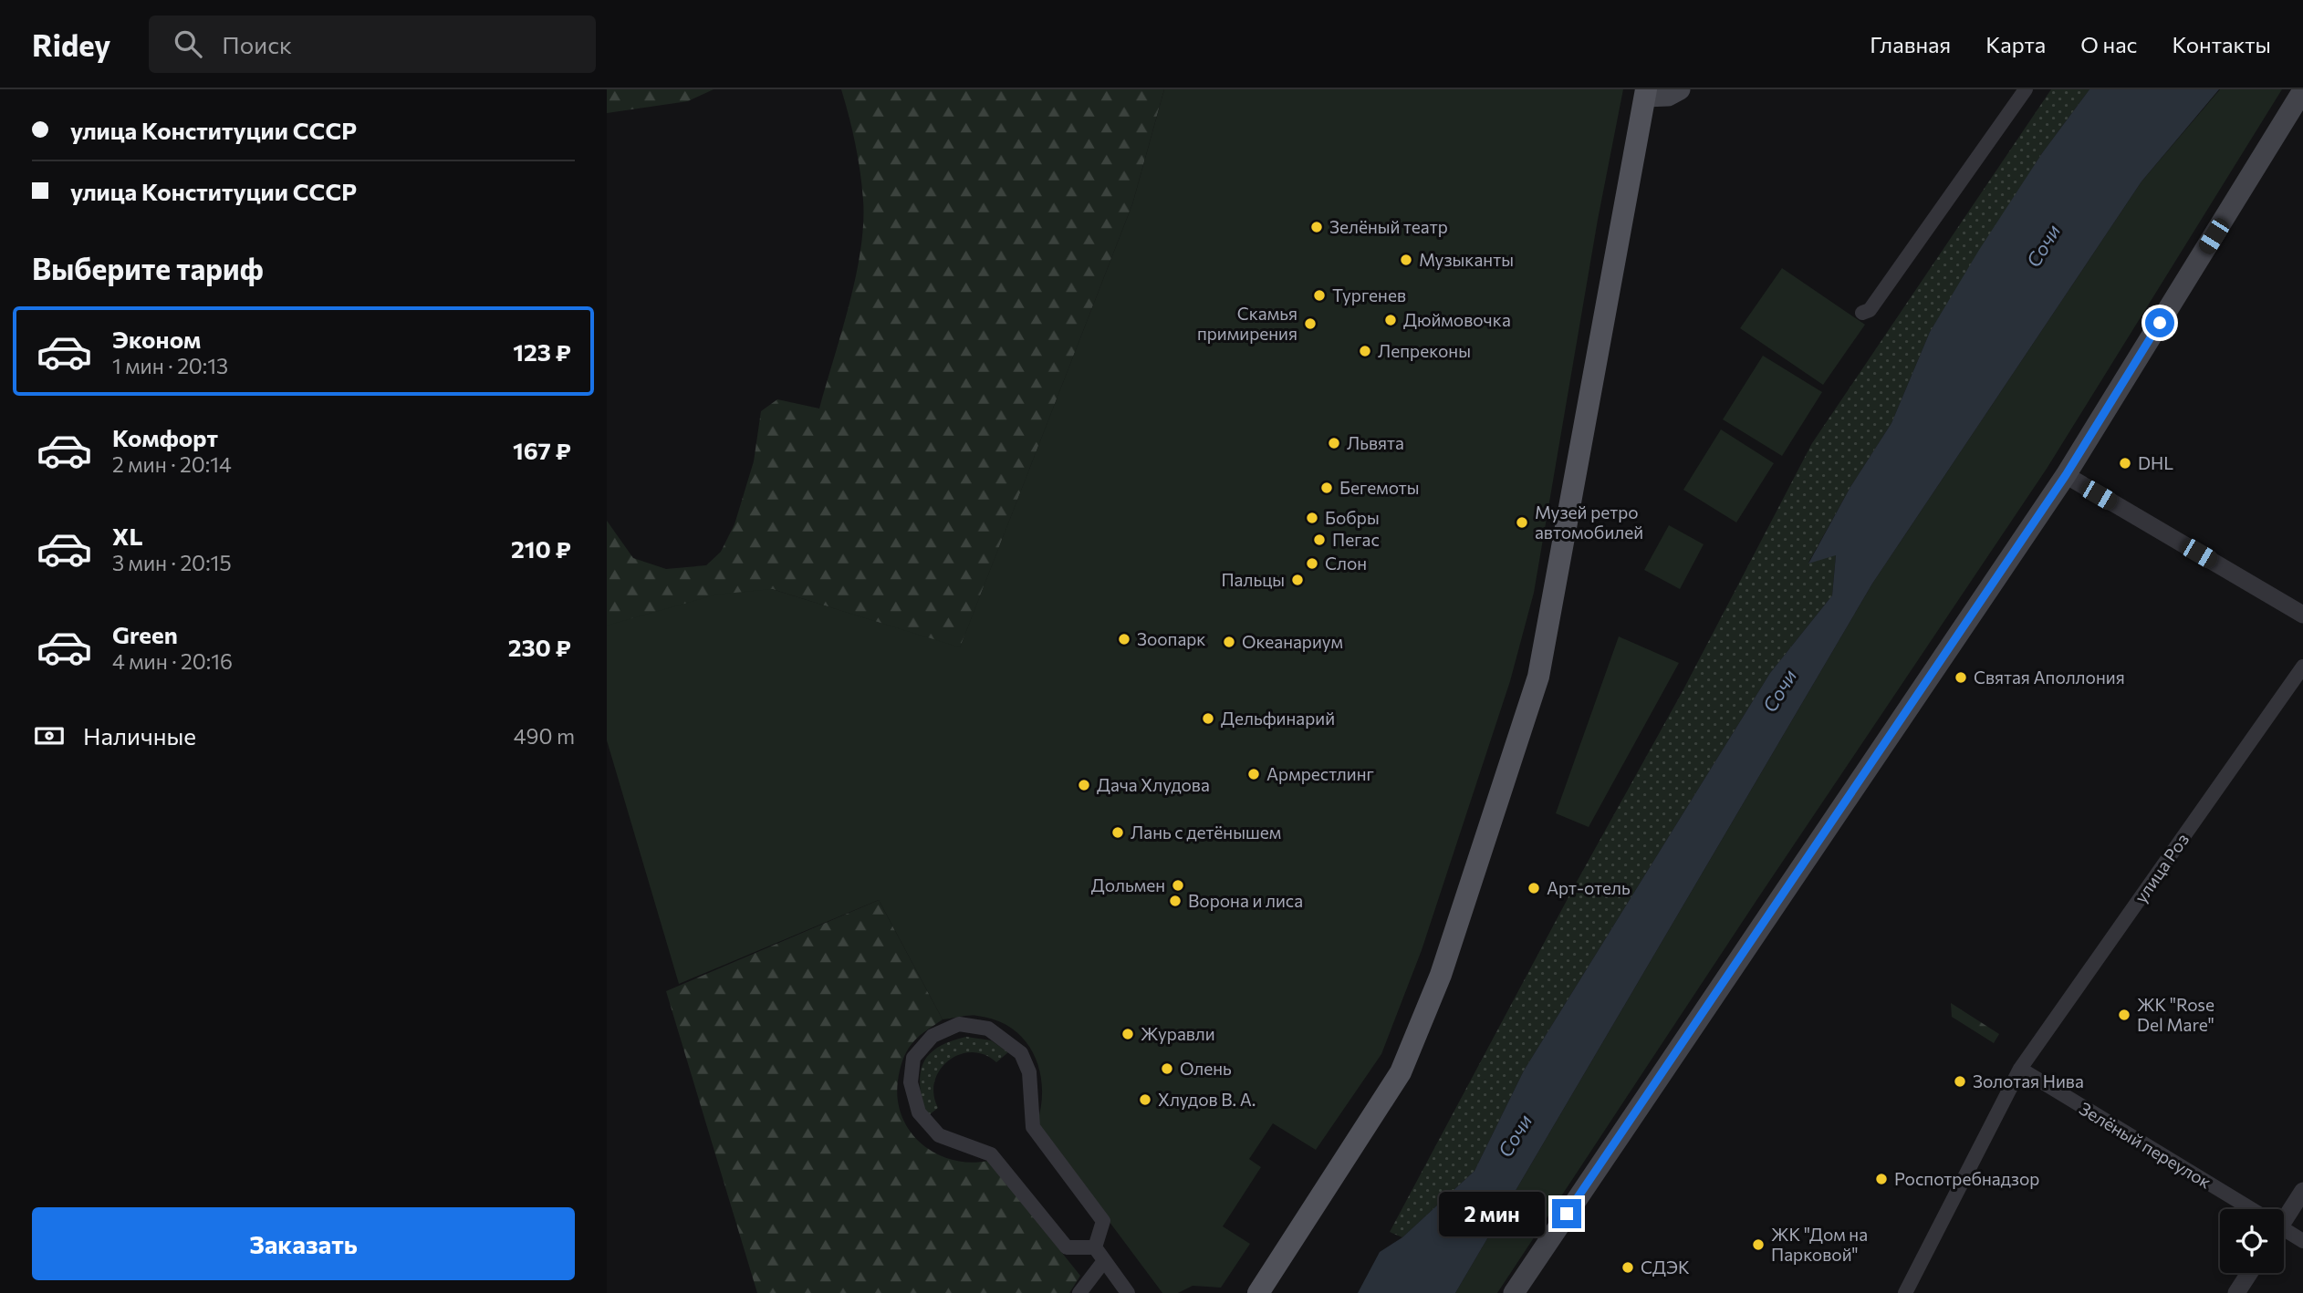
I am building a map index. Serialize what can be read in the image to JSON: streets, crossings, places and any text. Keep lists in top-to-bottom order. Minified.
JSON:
{"streets":{"street":["улица Роз","Зелёный переулок"]},"crossings":[["улица Роз","Зелёный переулок"]],"water":["Сочи"],"places":["Зелёный театр","Музыканты","Тургенев","Дюймовочка","Скамья примирения","Лепреконы","Львята","DHL","Бегемоты","Бобры","Музей ретро автомобилей","Пегас","Слон","Пальцы","Зоопарк","Океанариум","Святая Аполлония","Дельфинарий","Армрестлинг","Дача Хлудова","Лань с детёнышем","Дольмен","Арт-отель","Ворона и лиса","ЖК \"Rose Del Mare\"","Журавли","Олень","Золотая Нива","Хлудов В. А.","Роспотребнадзор","ЖК \"Дом на Парковой\"","СДЭК"],"page":{"header":"Ridey","search":"Поиск","nav":["Главная","Карта","О нас","Контакты"],"banner":["улица Конституции СССР","улица Конституции СССР"],"heading":"Выберите тариф","list":[{"name":"Эконом","note":"1 мин · 20:13","value":"123 ₽"},{"name":"Комфорт","note":"2 мин · 20:14","value":"167 ₽"},{"name":"XL","note":"3 мин · 20:15","value":"210 ₽"},{"name":"Green","note":"4 мин · 20:16","value":"230 ₽"}],"pay":["Наличные","490 m"],"bubble":"2 мин","buttons":"Заказать"}}
